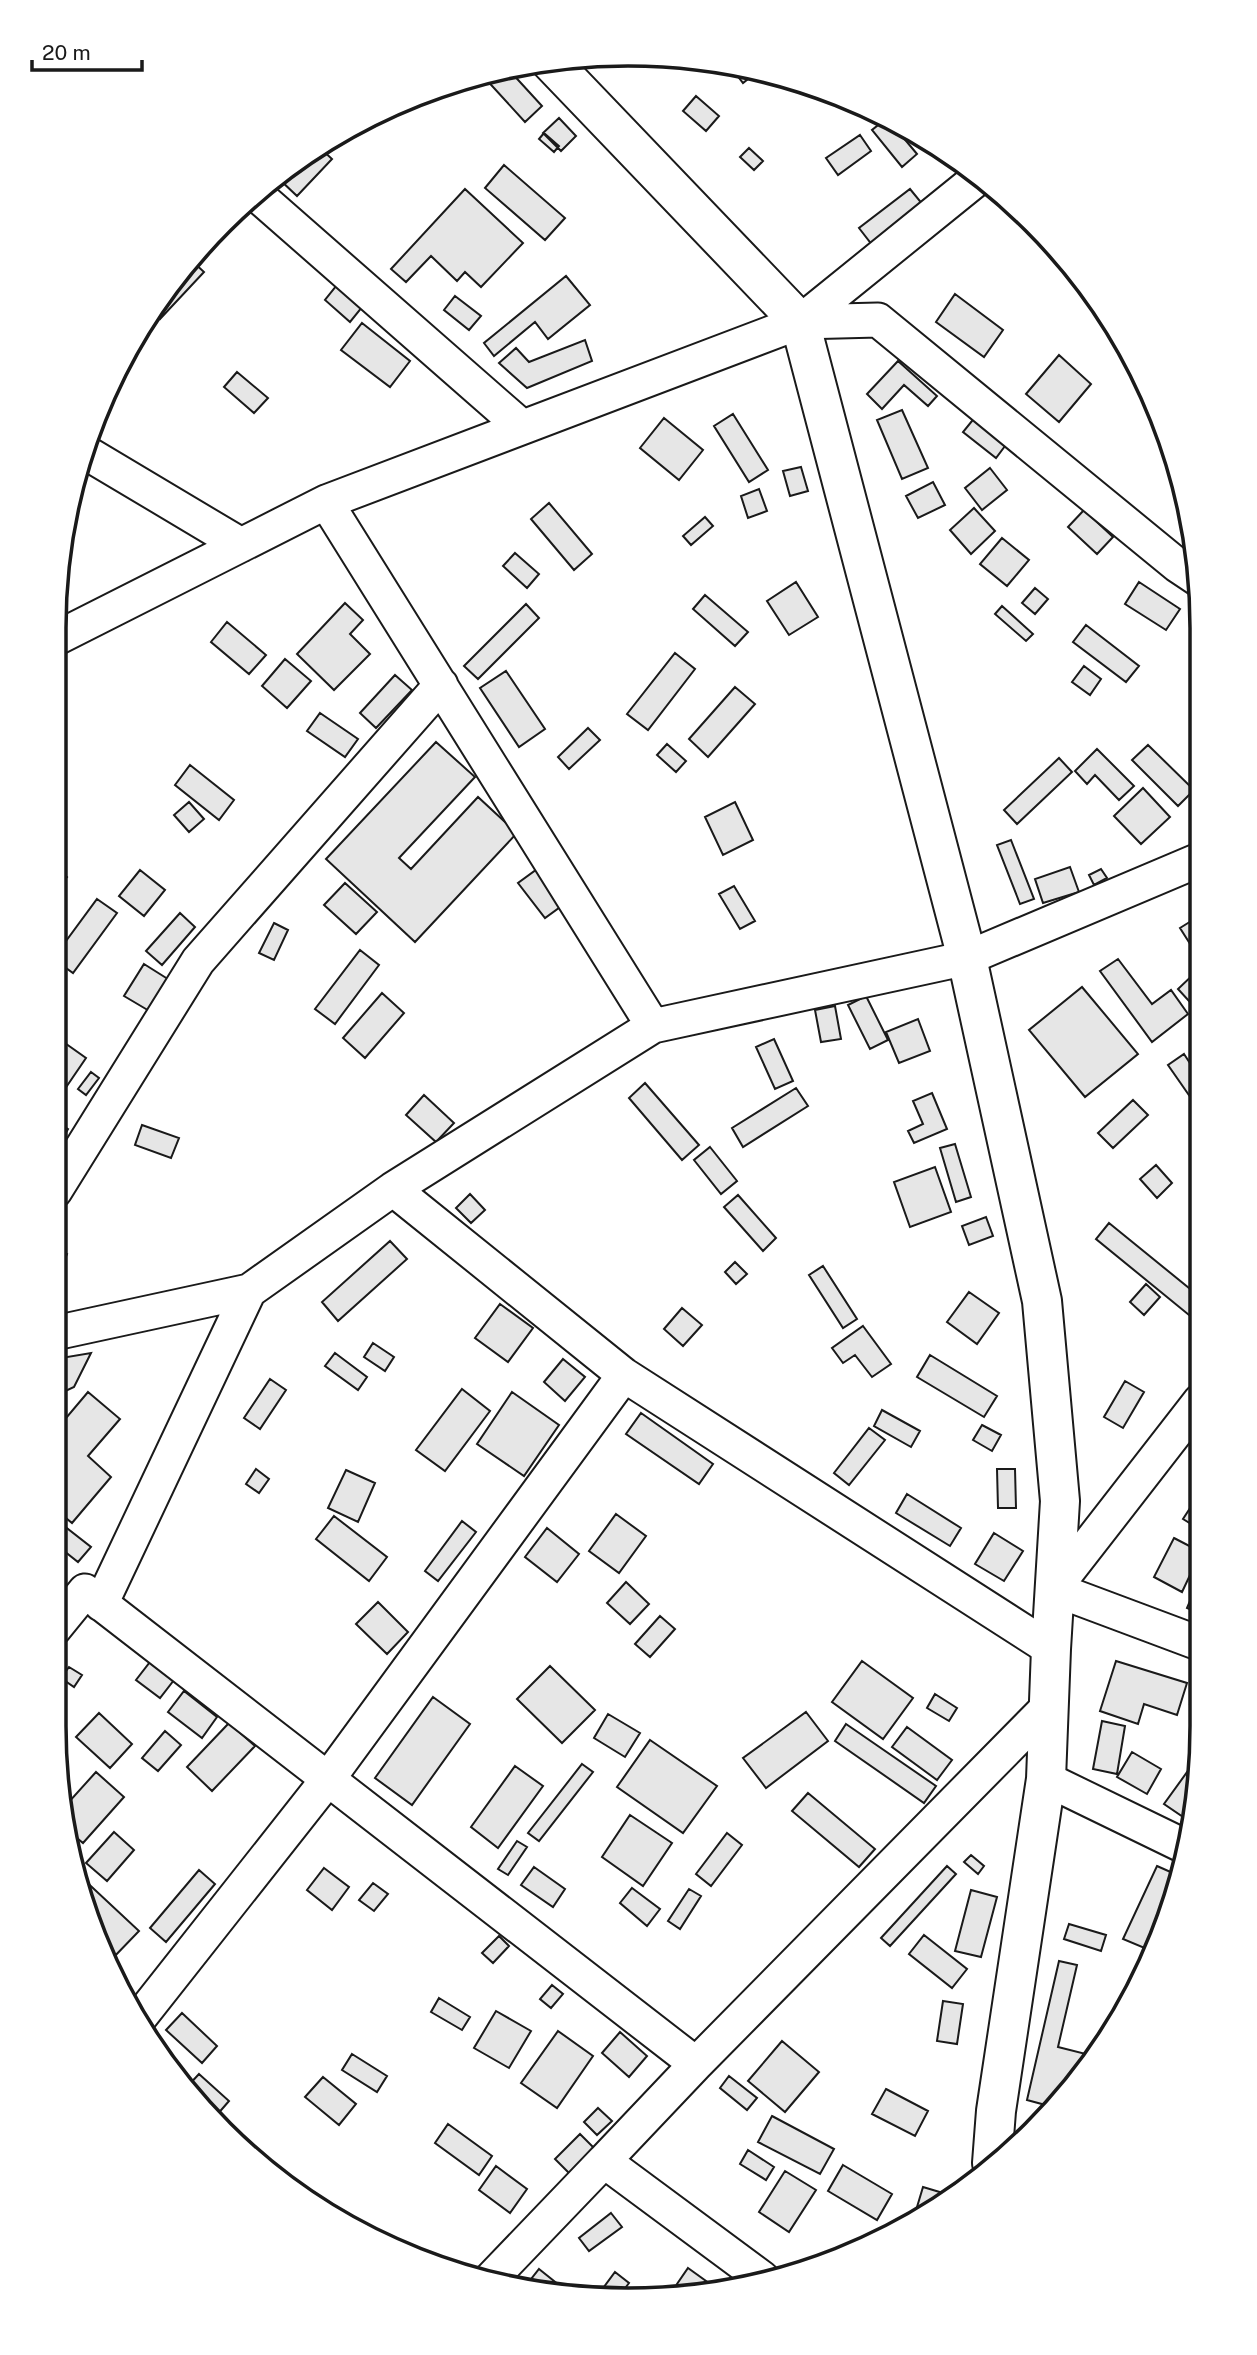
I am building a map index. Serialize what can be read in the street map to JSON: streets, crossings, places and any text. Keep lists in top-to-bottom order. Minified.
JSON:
{"scale_bar":"20 m"}
